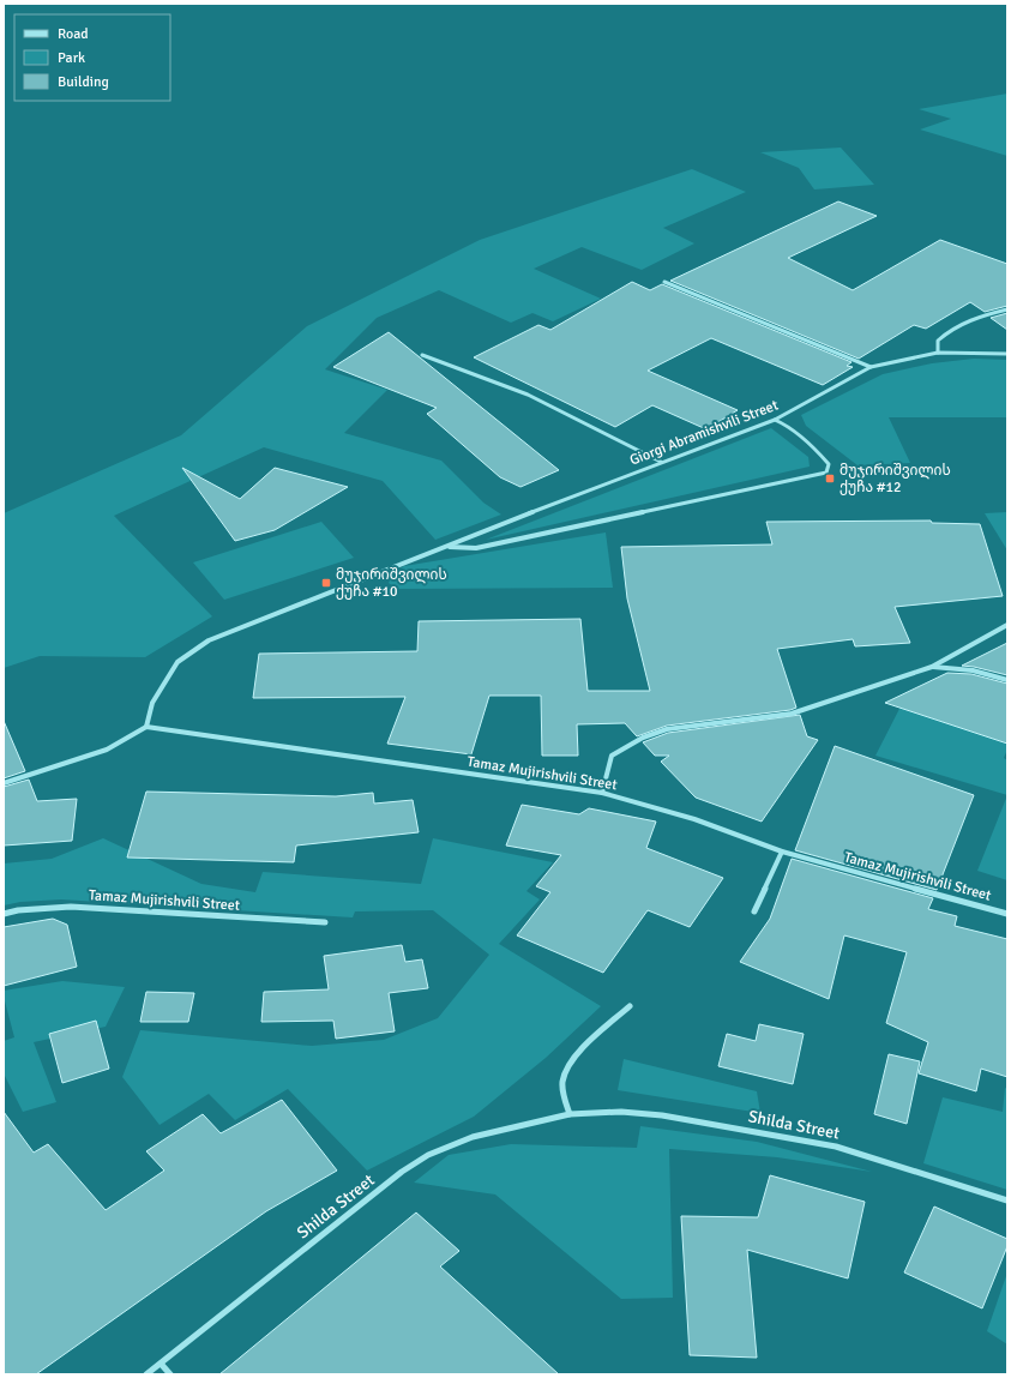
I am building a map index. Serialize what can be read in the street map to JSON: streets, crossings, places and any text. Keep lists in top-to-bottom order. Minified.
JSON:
{"streets":{"street":["Giorgi Abramishvili Street","Tamaz Mujirishvili Street","Shilda Street"]},"places":{"transit":["მუჯირიშვილის ქუჩა #12","მუჯირიშვილის ქუჩა #10"]},"legend":["Road","Park","Building"]}
